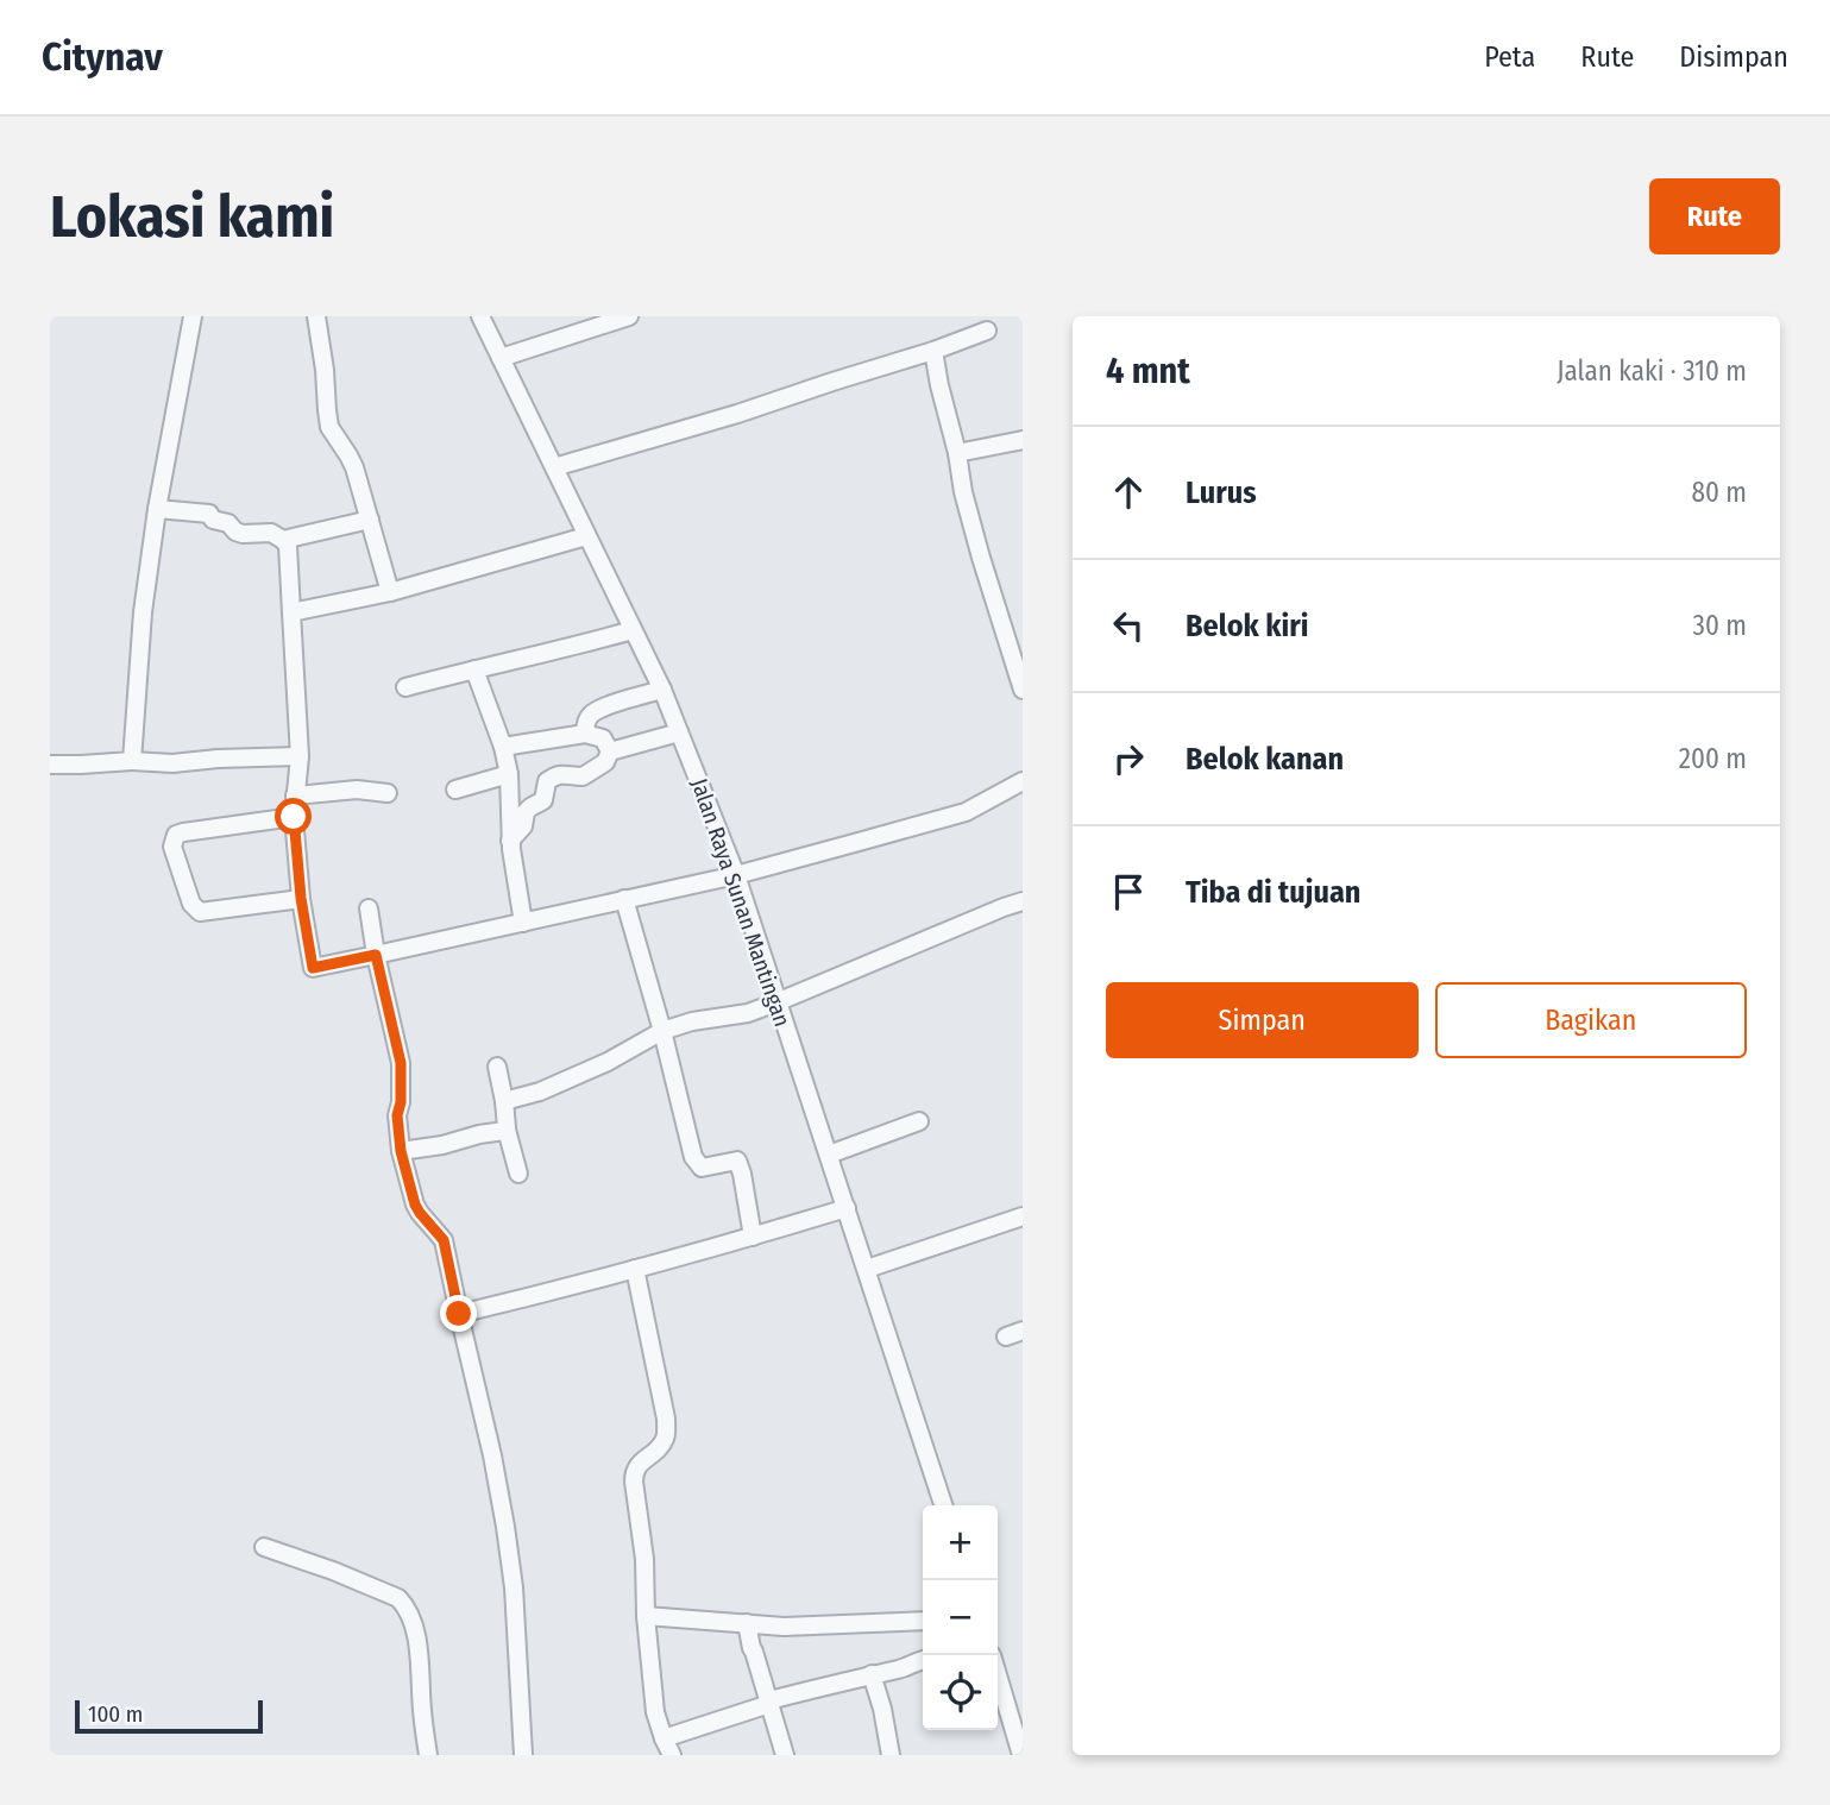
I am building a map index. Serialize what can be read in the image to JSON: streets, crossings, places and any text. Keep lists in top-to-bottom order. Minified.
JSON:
{"streets":{"street":["Jalan Raya Sunan Mantingan"]},"scale_bar":"100 m","page":{"header":"Citynav","nav":["Peta","Rute","Disimpan"],"buttons":["Rute",["Simpan","Bagikan"]],"title":"Lokasi kami","heading":["4 mnt","Jalan kaki · 310 m"],"list":[["Lurus","80 m"],["Belok kiri","30 m"],["Belok kanan","200 m"],"Tiba di tujuan"],"map_buttons":["+","−"],"scale":"100 m"}}
